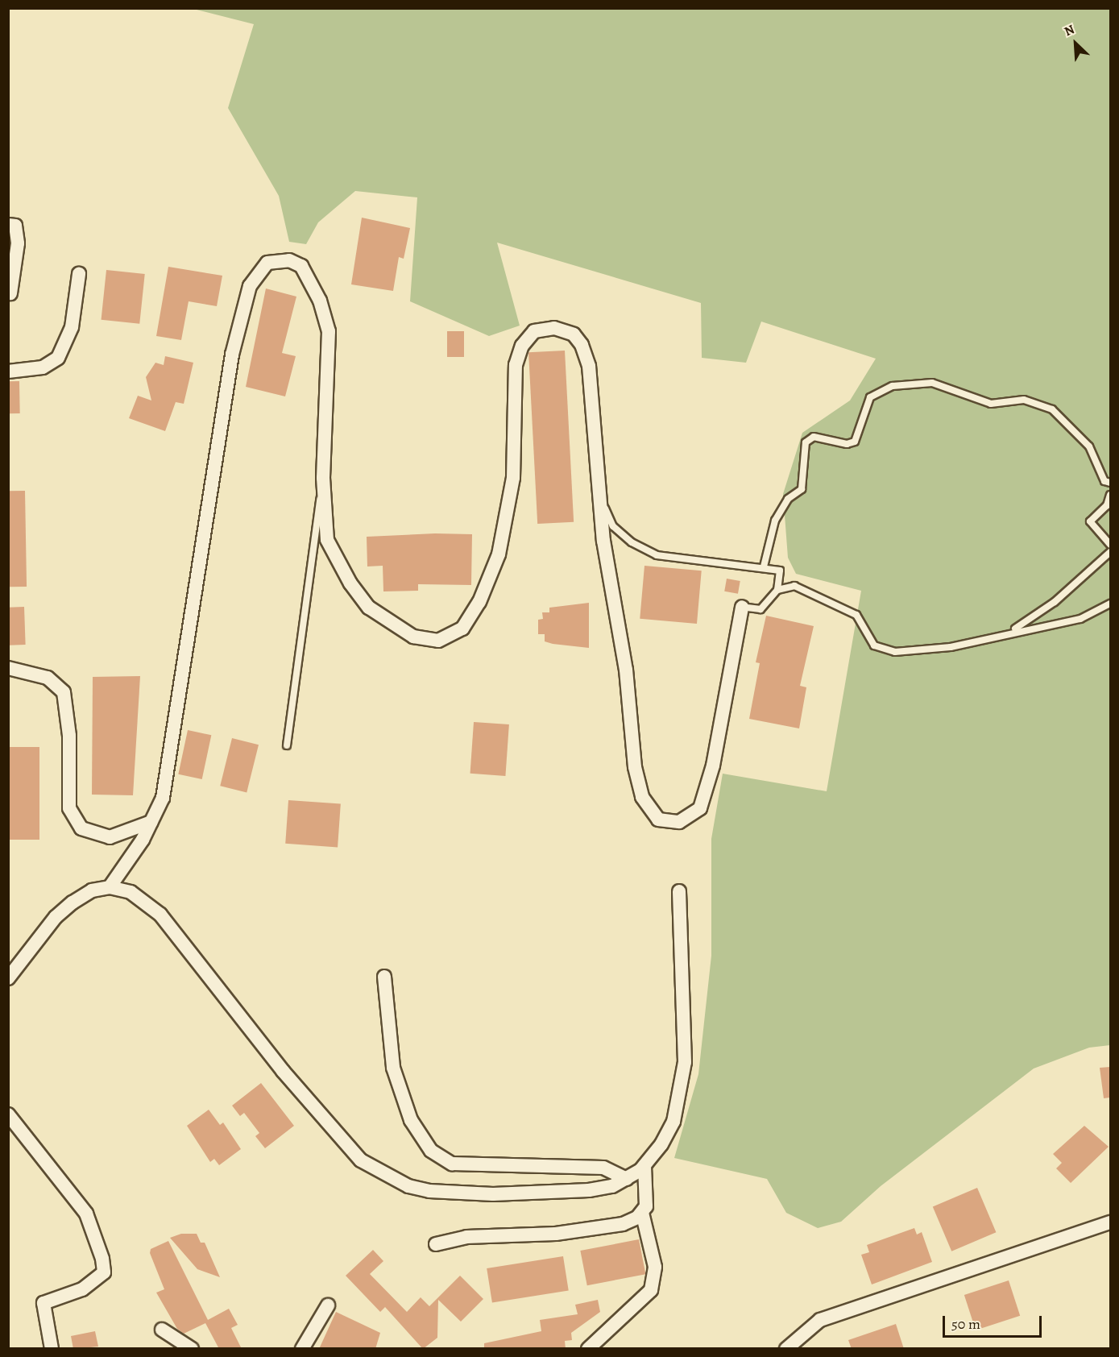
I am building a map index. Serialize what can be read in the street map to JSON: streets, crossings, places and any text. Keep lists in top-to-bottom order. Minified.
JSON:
{"scale_bar":"50 m","north":"top left"}
